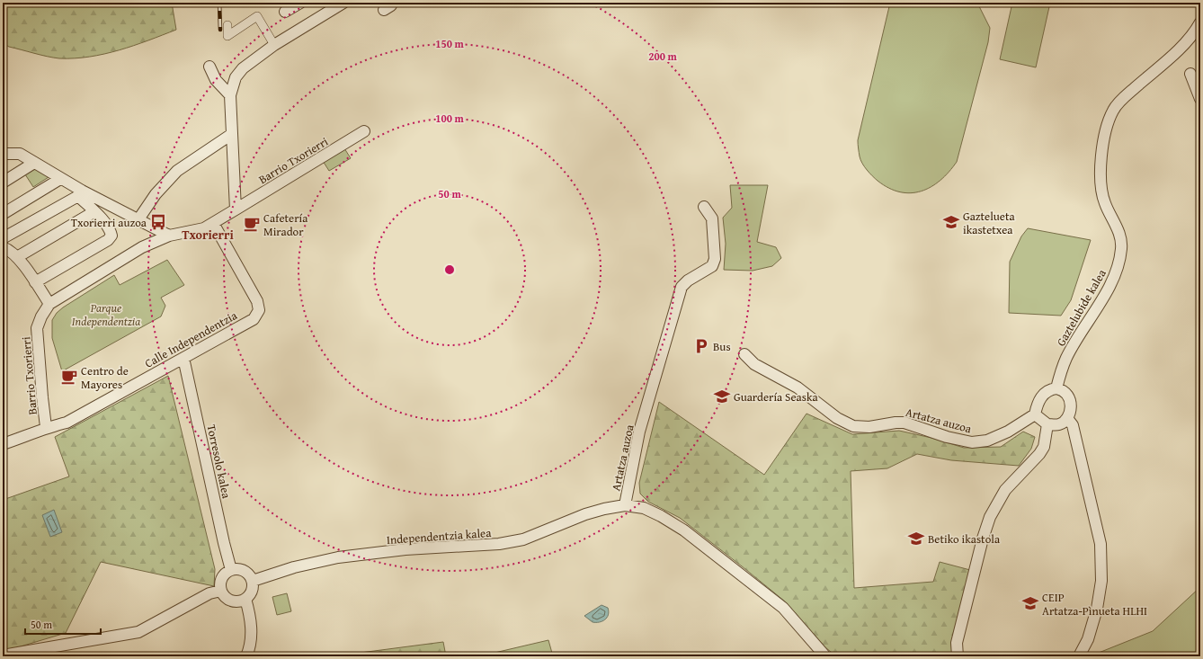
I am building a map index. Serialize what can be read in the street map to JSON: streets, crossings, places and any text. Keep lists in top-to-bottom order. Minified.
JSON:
{"streets":{"street":["Barrio Txorierri","Gaztelubide kalea","Calle Independentzia","Artatza auzoa","Torresolo kalea","Independentzia kalea"]},"crossings":[["Barrio Txorierri","Calle Independentzia"],["Gaztelubide kalea","Artatza auzoa"],["Calle Independentzia","Torresolo kalea"],["Artatza auzoa","Independentzia kalea"],["Torresolo kalea","Independentzia kalea"]],"districts":["Txorierri"],"parks":["Parque Independentzia"],"places":{"bus stop":["Txorierri auzoa"],"school or university":["Gaztelueta ikastetxea","Guardería Seaska","Betiko ikastola","CEIP Artatza-Pìnueta HLHI"],"cafe":["Cafetería Mirador","Centro de Mayores"],"parking":["Bus"]},"scale_bar":"50 m","rings":["150 m","200 m","100 m","50 m"]}
